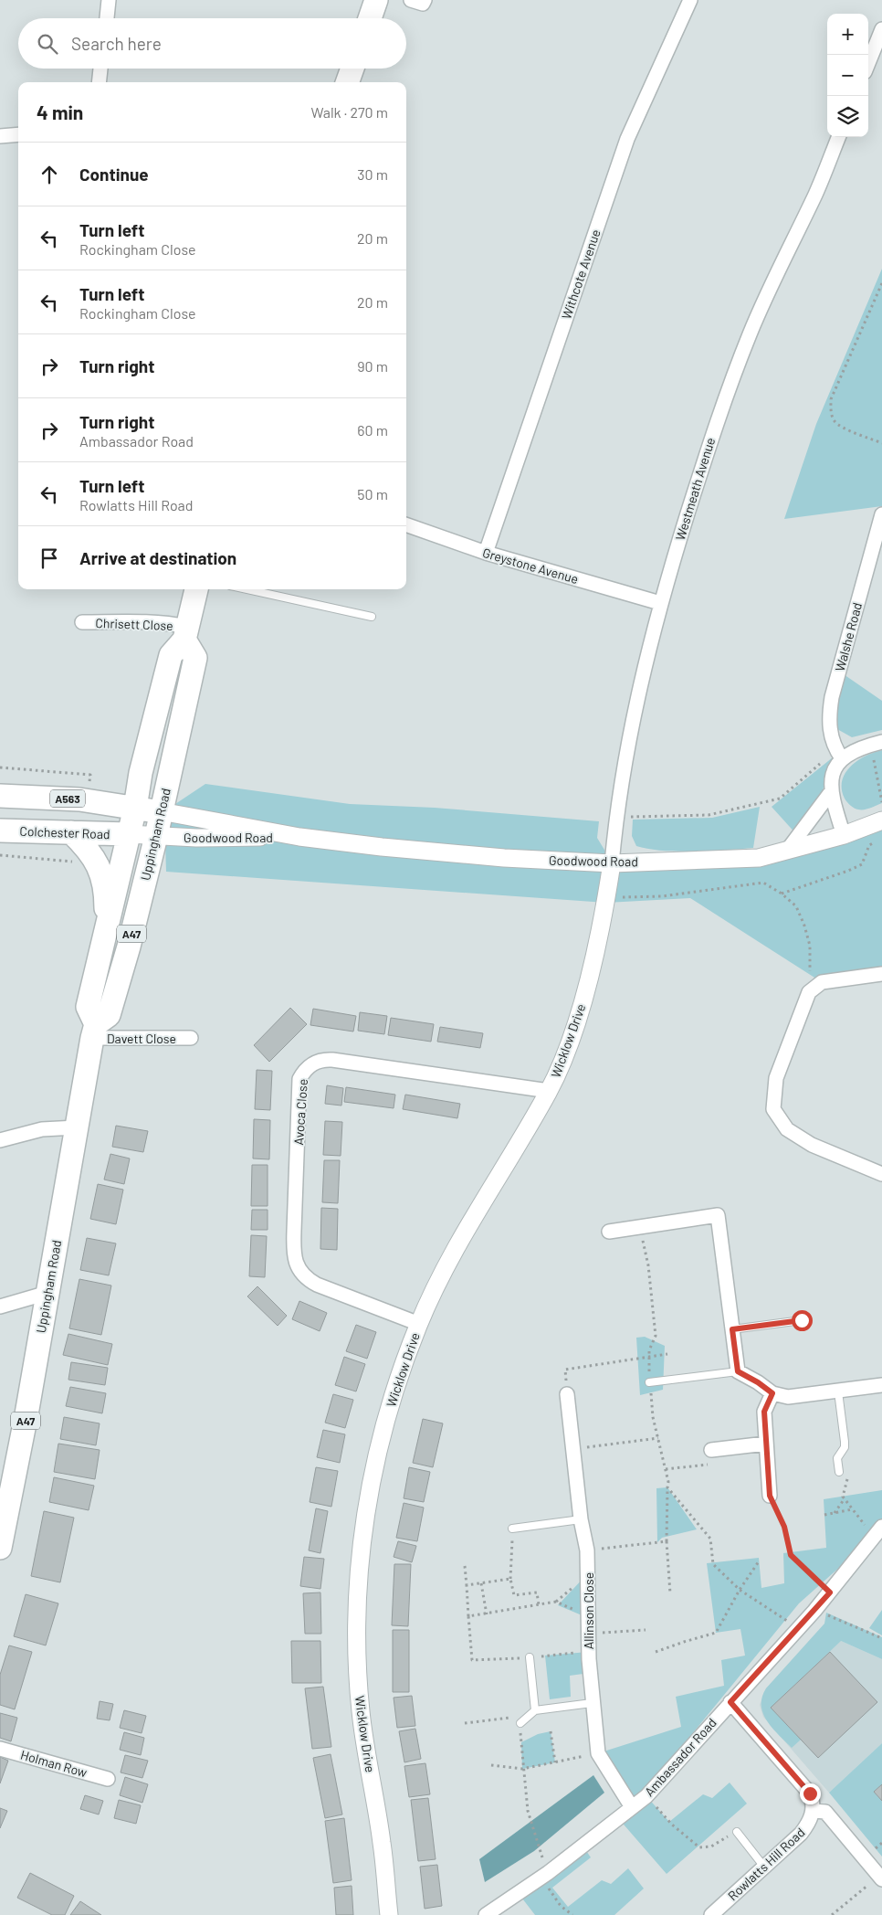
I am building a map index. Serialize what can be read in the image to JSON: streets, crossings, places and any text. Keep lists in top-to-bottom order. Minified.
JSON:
{"streets":{"highway":["A563","Colchester Road","Uppingham Road","A47"],"street":["Withcote Avenue","Westmeath Avenue","Greystone Avenue","Chrisett Close","Walshe Road","Goodwood Road","Davett Close","Wicklow Drive","Avoca Close","Allinson Close","Ambassador Road","Holman Row","Rowlatts Hill Road"]},"crossings":[["Withcote Avenue","Greystone Avenue"],["Westmeath Avenue","Greystone Avenue"],["Westmeath Avenue","Goodwood Road"],["Westmeath Avenue","Wicklow Drive"],["Chrisett Close","Uppingham Road"],["A563","Uppingham Road"],["A563","Goodwood Road"],["Colchester Road","Uppingham Road"],["Colchester Road","Goodwood Road"],["Uppingham Road","Goodwood Road"],["Uppingham Road","Davett Close"],["Goodwood Road","Wicklow Drive"],["Wicklow Drive","Avoca Close"],["Allinson Close","Ambassador Road"]],"page":{"map_buttons":["+","−"],"search":"Search here","heading":["4 min","Walk · 270 m"],"list":[["Continue","30 m"],["Turn left","Rockingham Close","20 m"],["Turn left","Rockingham Close","20 m"],["Turn right","90 m"],["Turn right","Ambassador Road","60 m"],["Turn left","Rowlatts Hill Road","50 m"],"Arrive at destination"]}}
